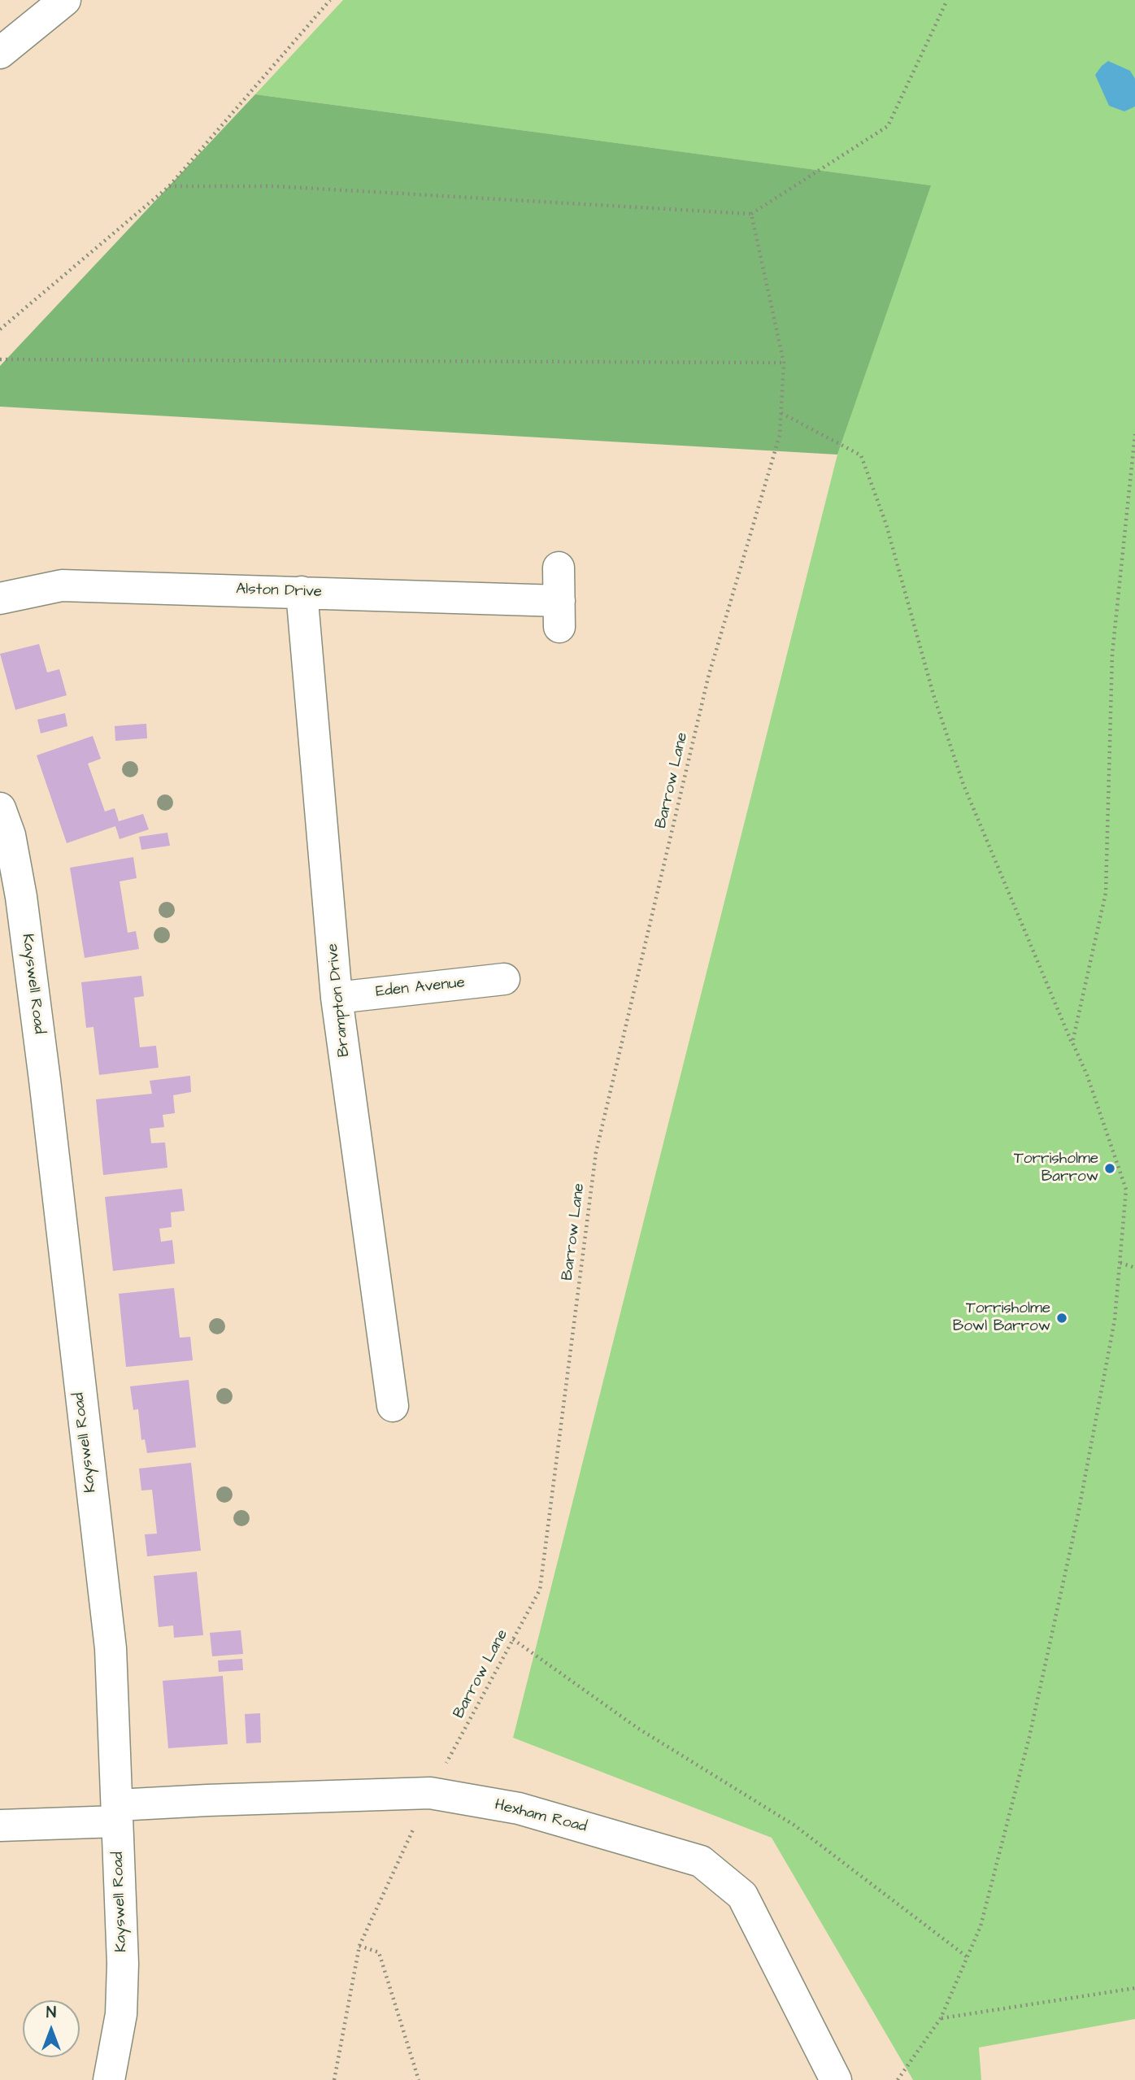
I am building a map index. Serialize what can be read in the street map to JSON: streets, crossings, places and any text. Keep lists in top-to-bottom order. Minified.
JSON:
{"streets":{"street":["Alston Drive","Kayswell Road","Eden Avenue","Brampton Drive","Hexham Road"],"path":["Barrow Lane"]},"crossings":[["Alston Drive","Brampton Drive"],["Barrow Lane","Hexham Road"],["Kayswell Road","Hexham Road"],["Eden Avenue","Brampton Drive"]],"places":["Torrisholme Barrow","Torrisholme Bowl Barrow"],"north":"top"}
